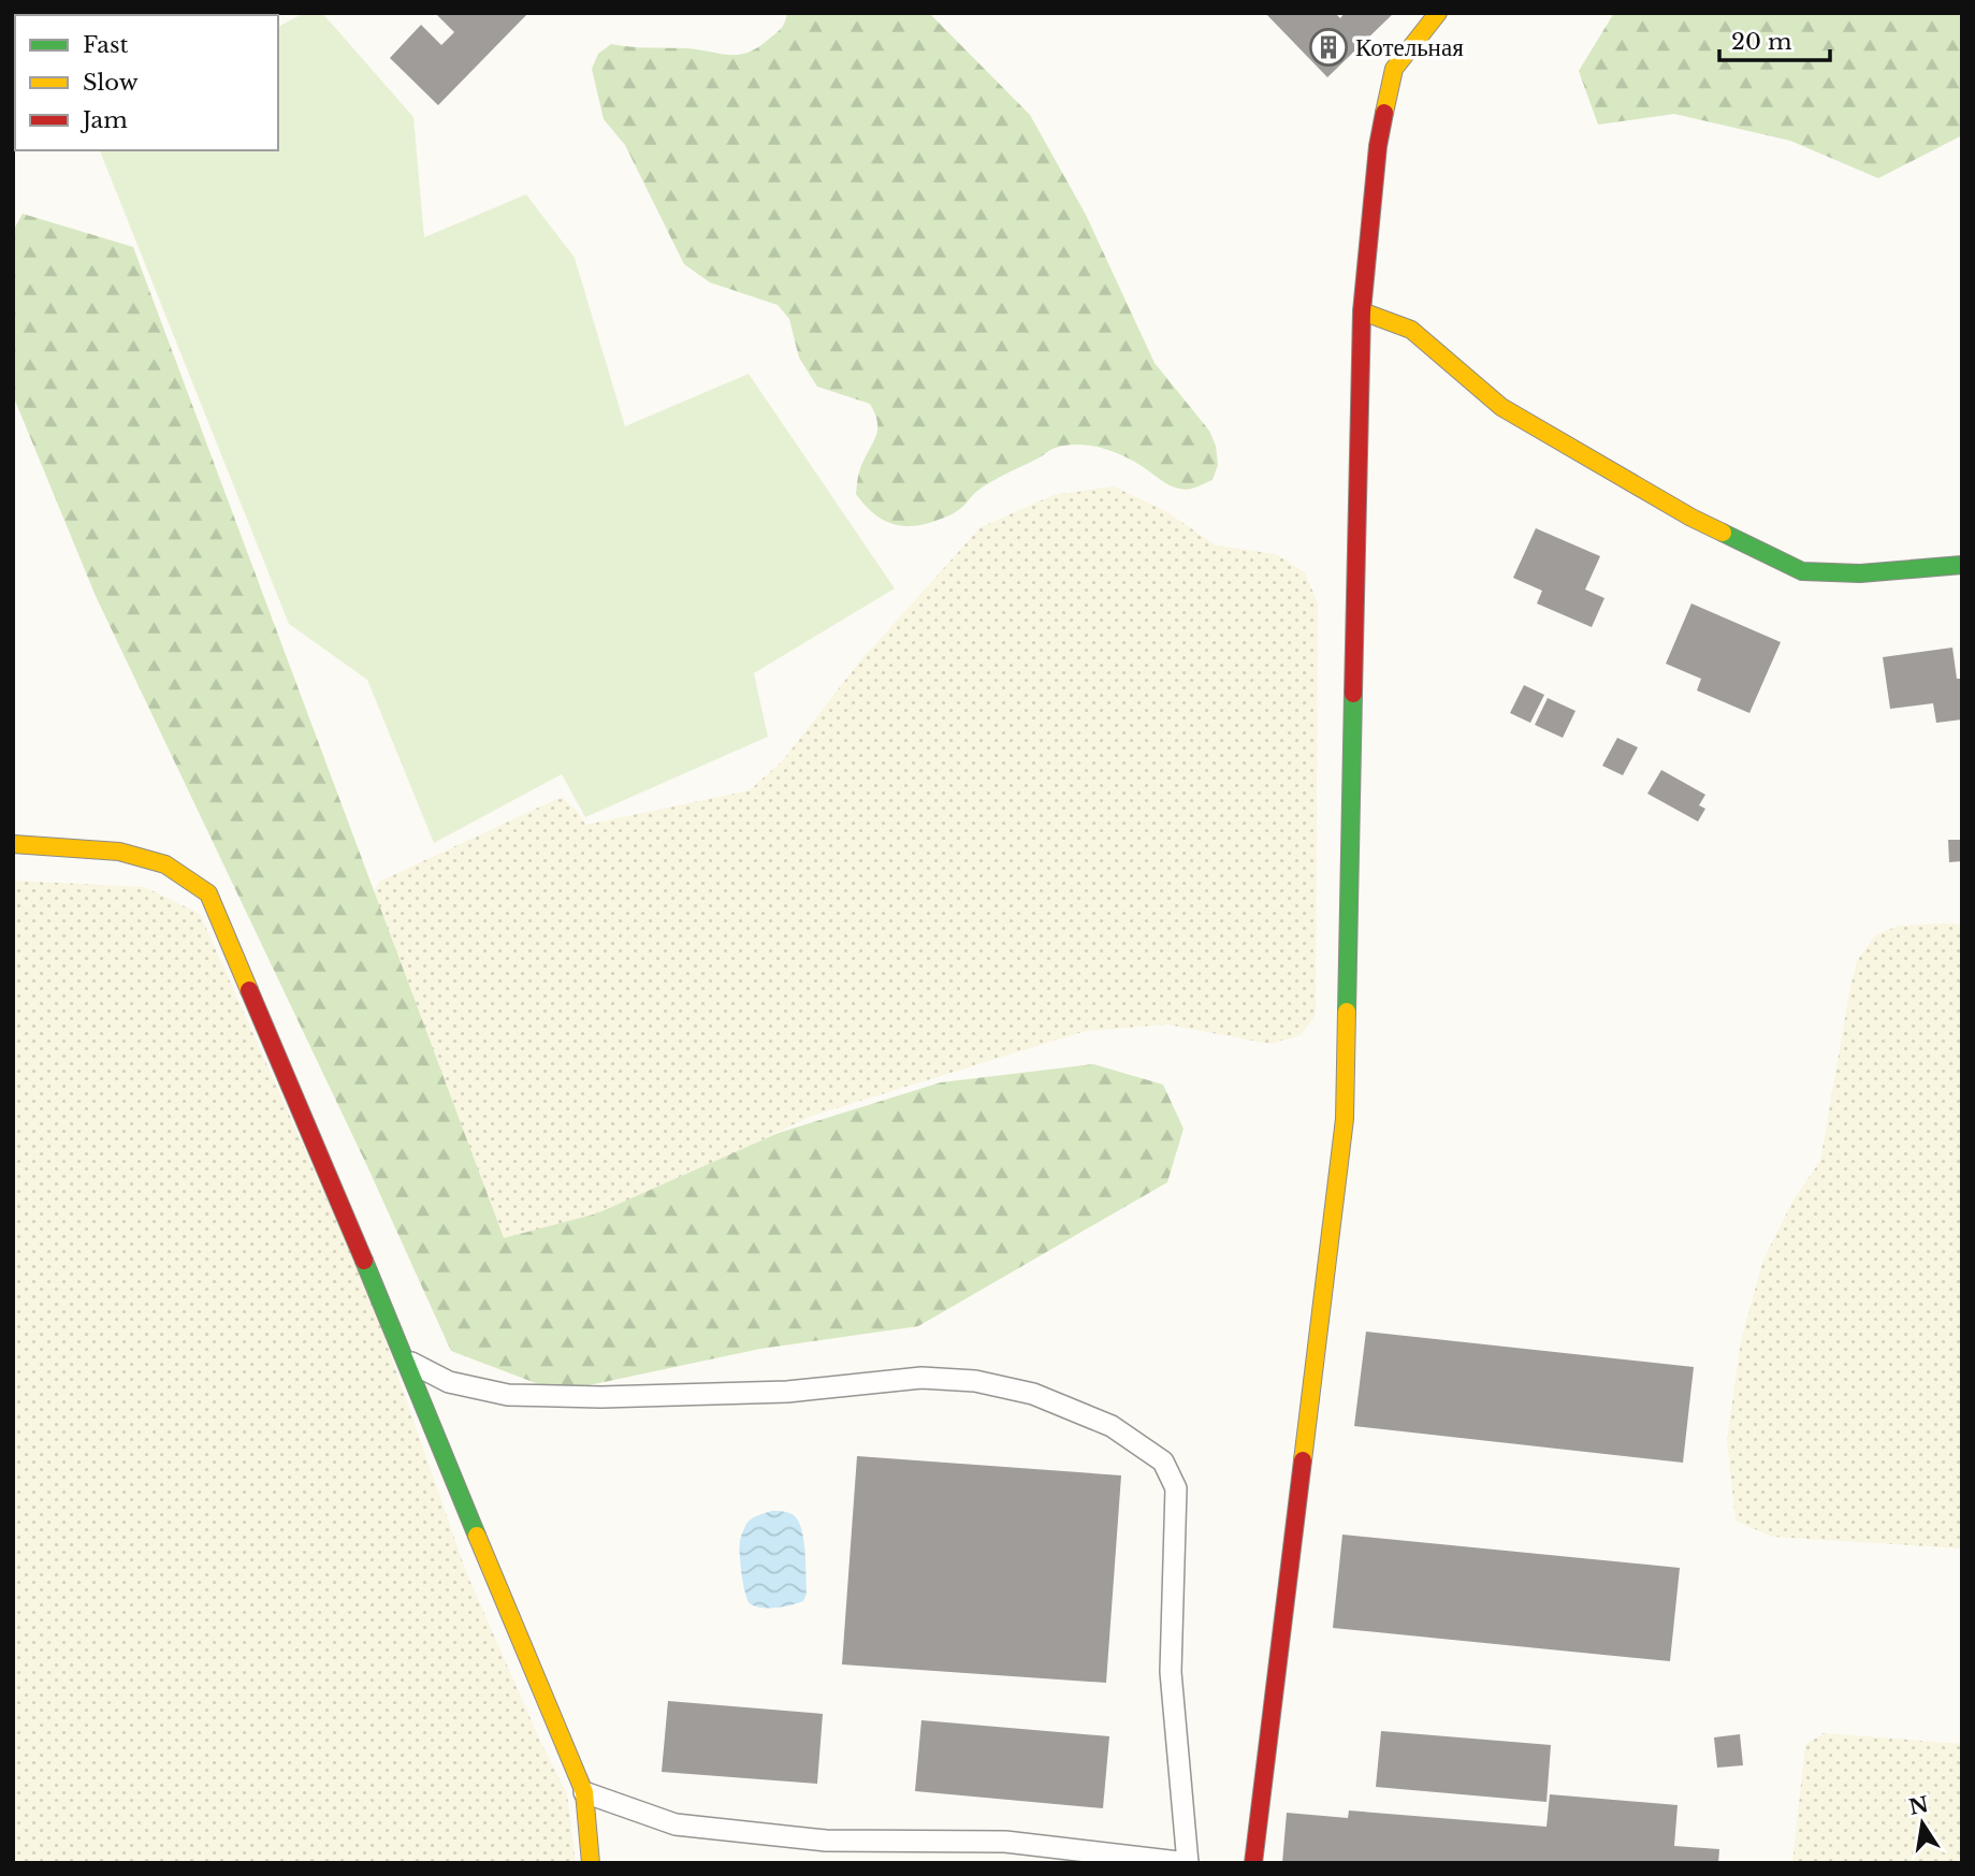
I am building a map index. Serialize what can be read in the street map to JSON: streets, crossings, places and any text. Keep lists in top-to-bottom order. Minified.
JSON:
{"places":{"building":["Котельная"]},"legend":["Fast","Slow","Jam"],"scale_bar":"20 m","north":"top"}
